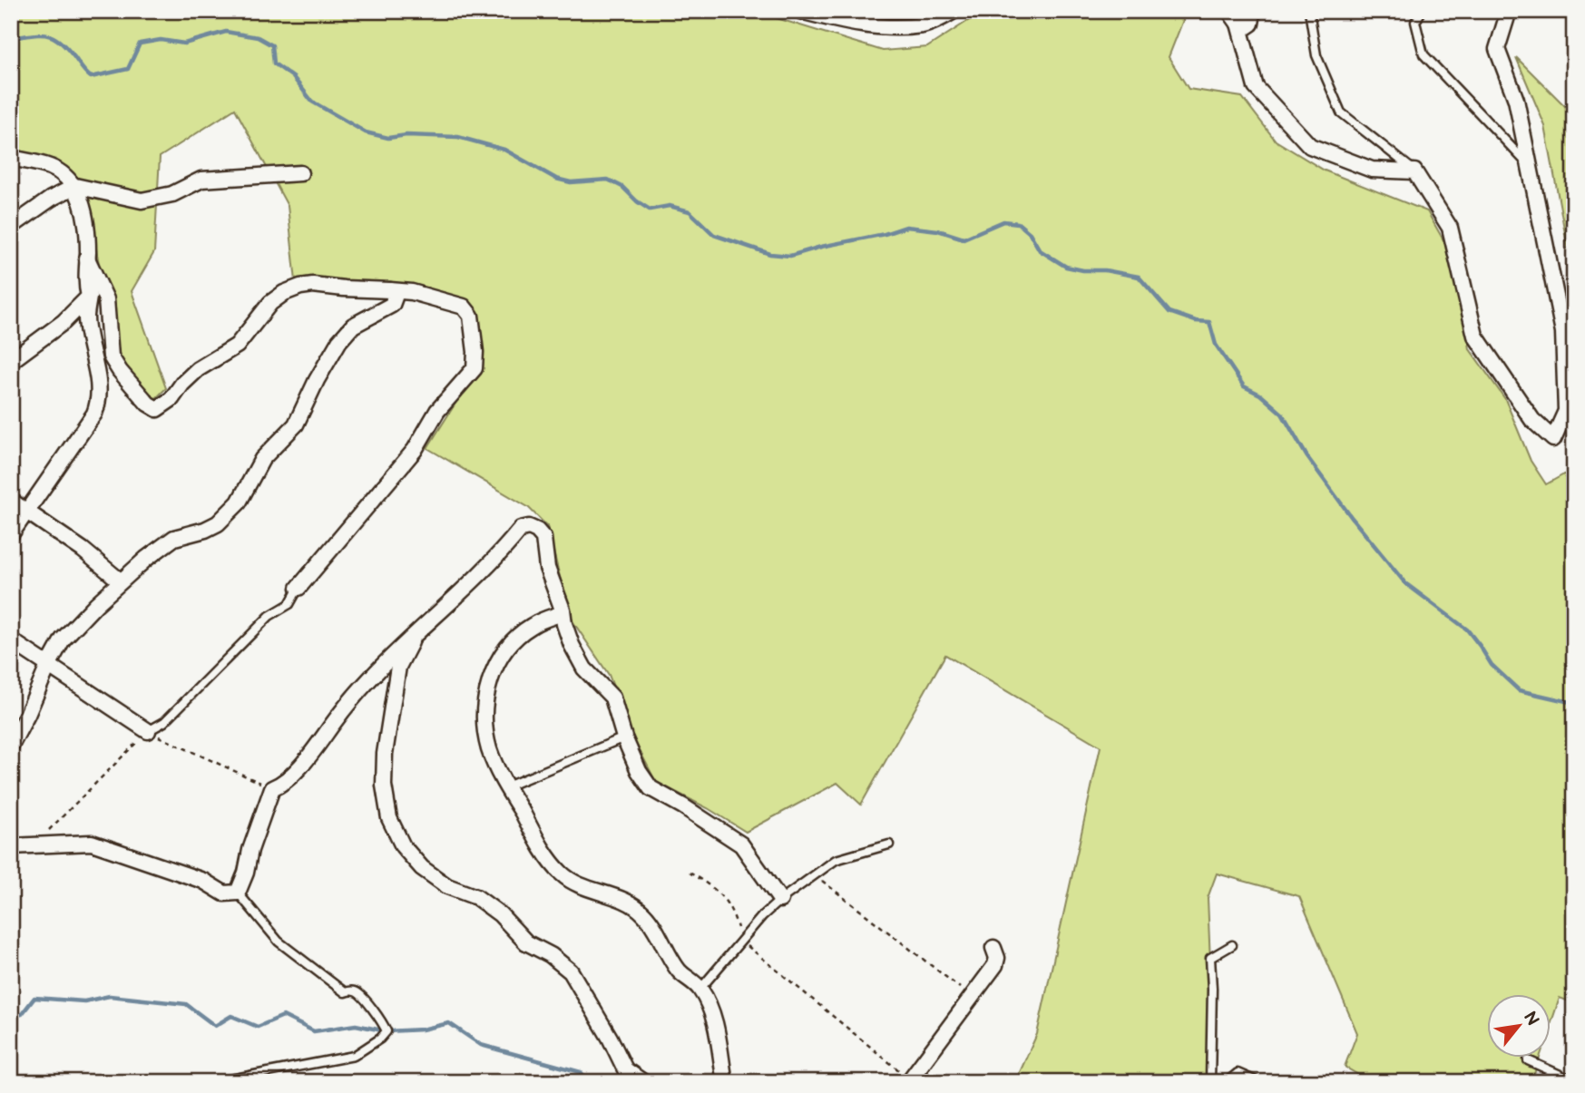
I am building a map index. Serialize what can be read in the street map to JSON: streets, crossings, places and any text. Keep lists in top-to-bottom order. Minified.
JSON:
{"north":"top right"}
